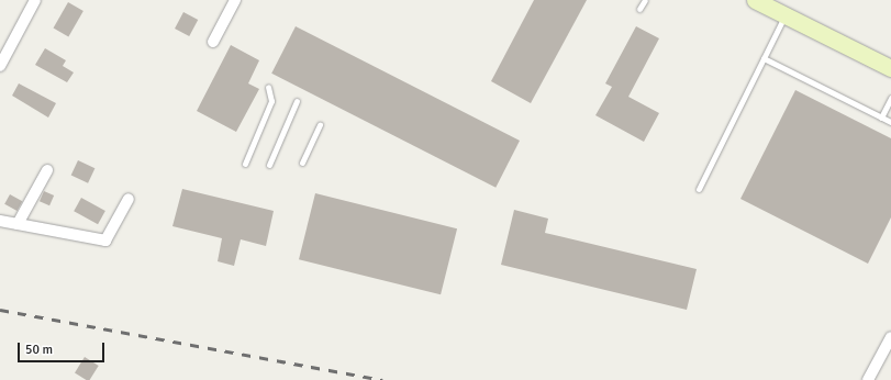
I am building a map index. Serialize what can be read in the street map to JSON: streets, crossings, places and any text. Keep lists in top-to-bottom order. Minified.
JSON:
{"scale_bar":"50 m"}
